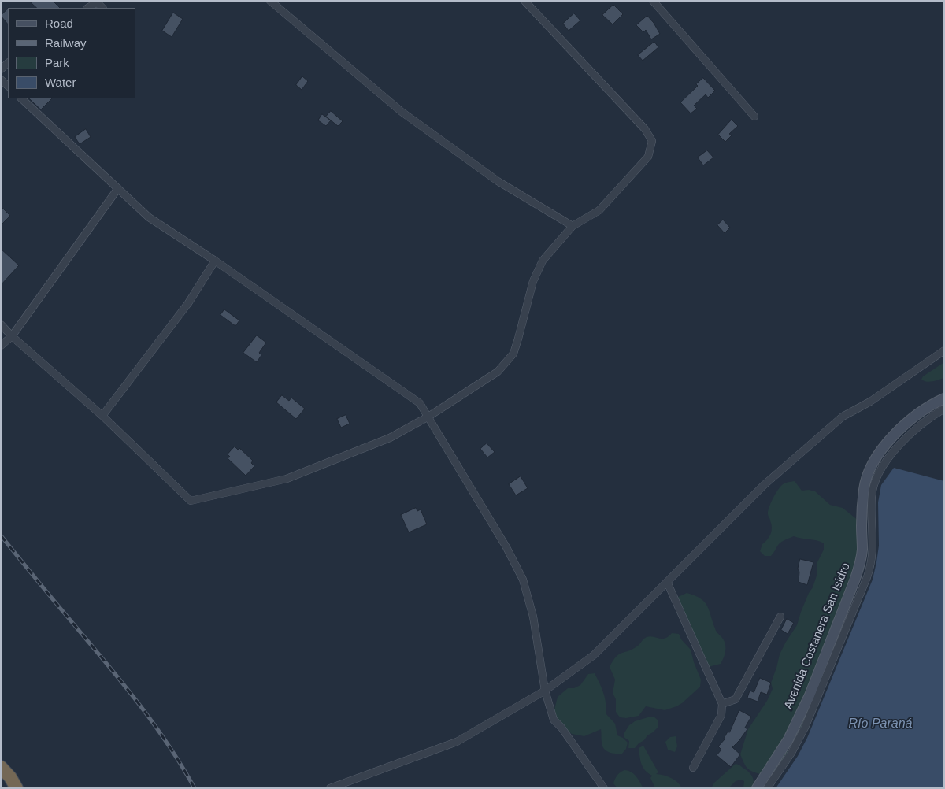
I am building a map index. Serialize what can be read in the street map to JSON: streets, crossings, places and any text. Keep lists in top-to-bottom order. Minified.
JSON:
{"streets":{"main road":["Avenida Costanera San Isidro"]},"water":["Río Paraná"],"legend":["Road","Railway","Park","Water"]}
